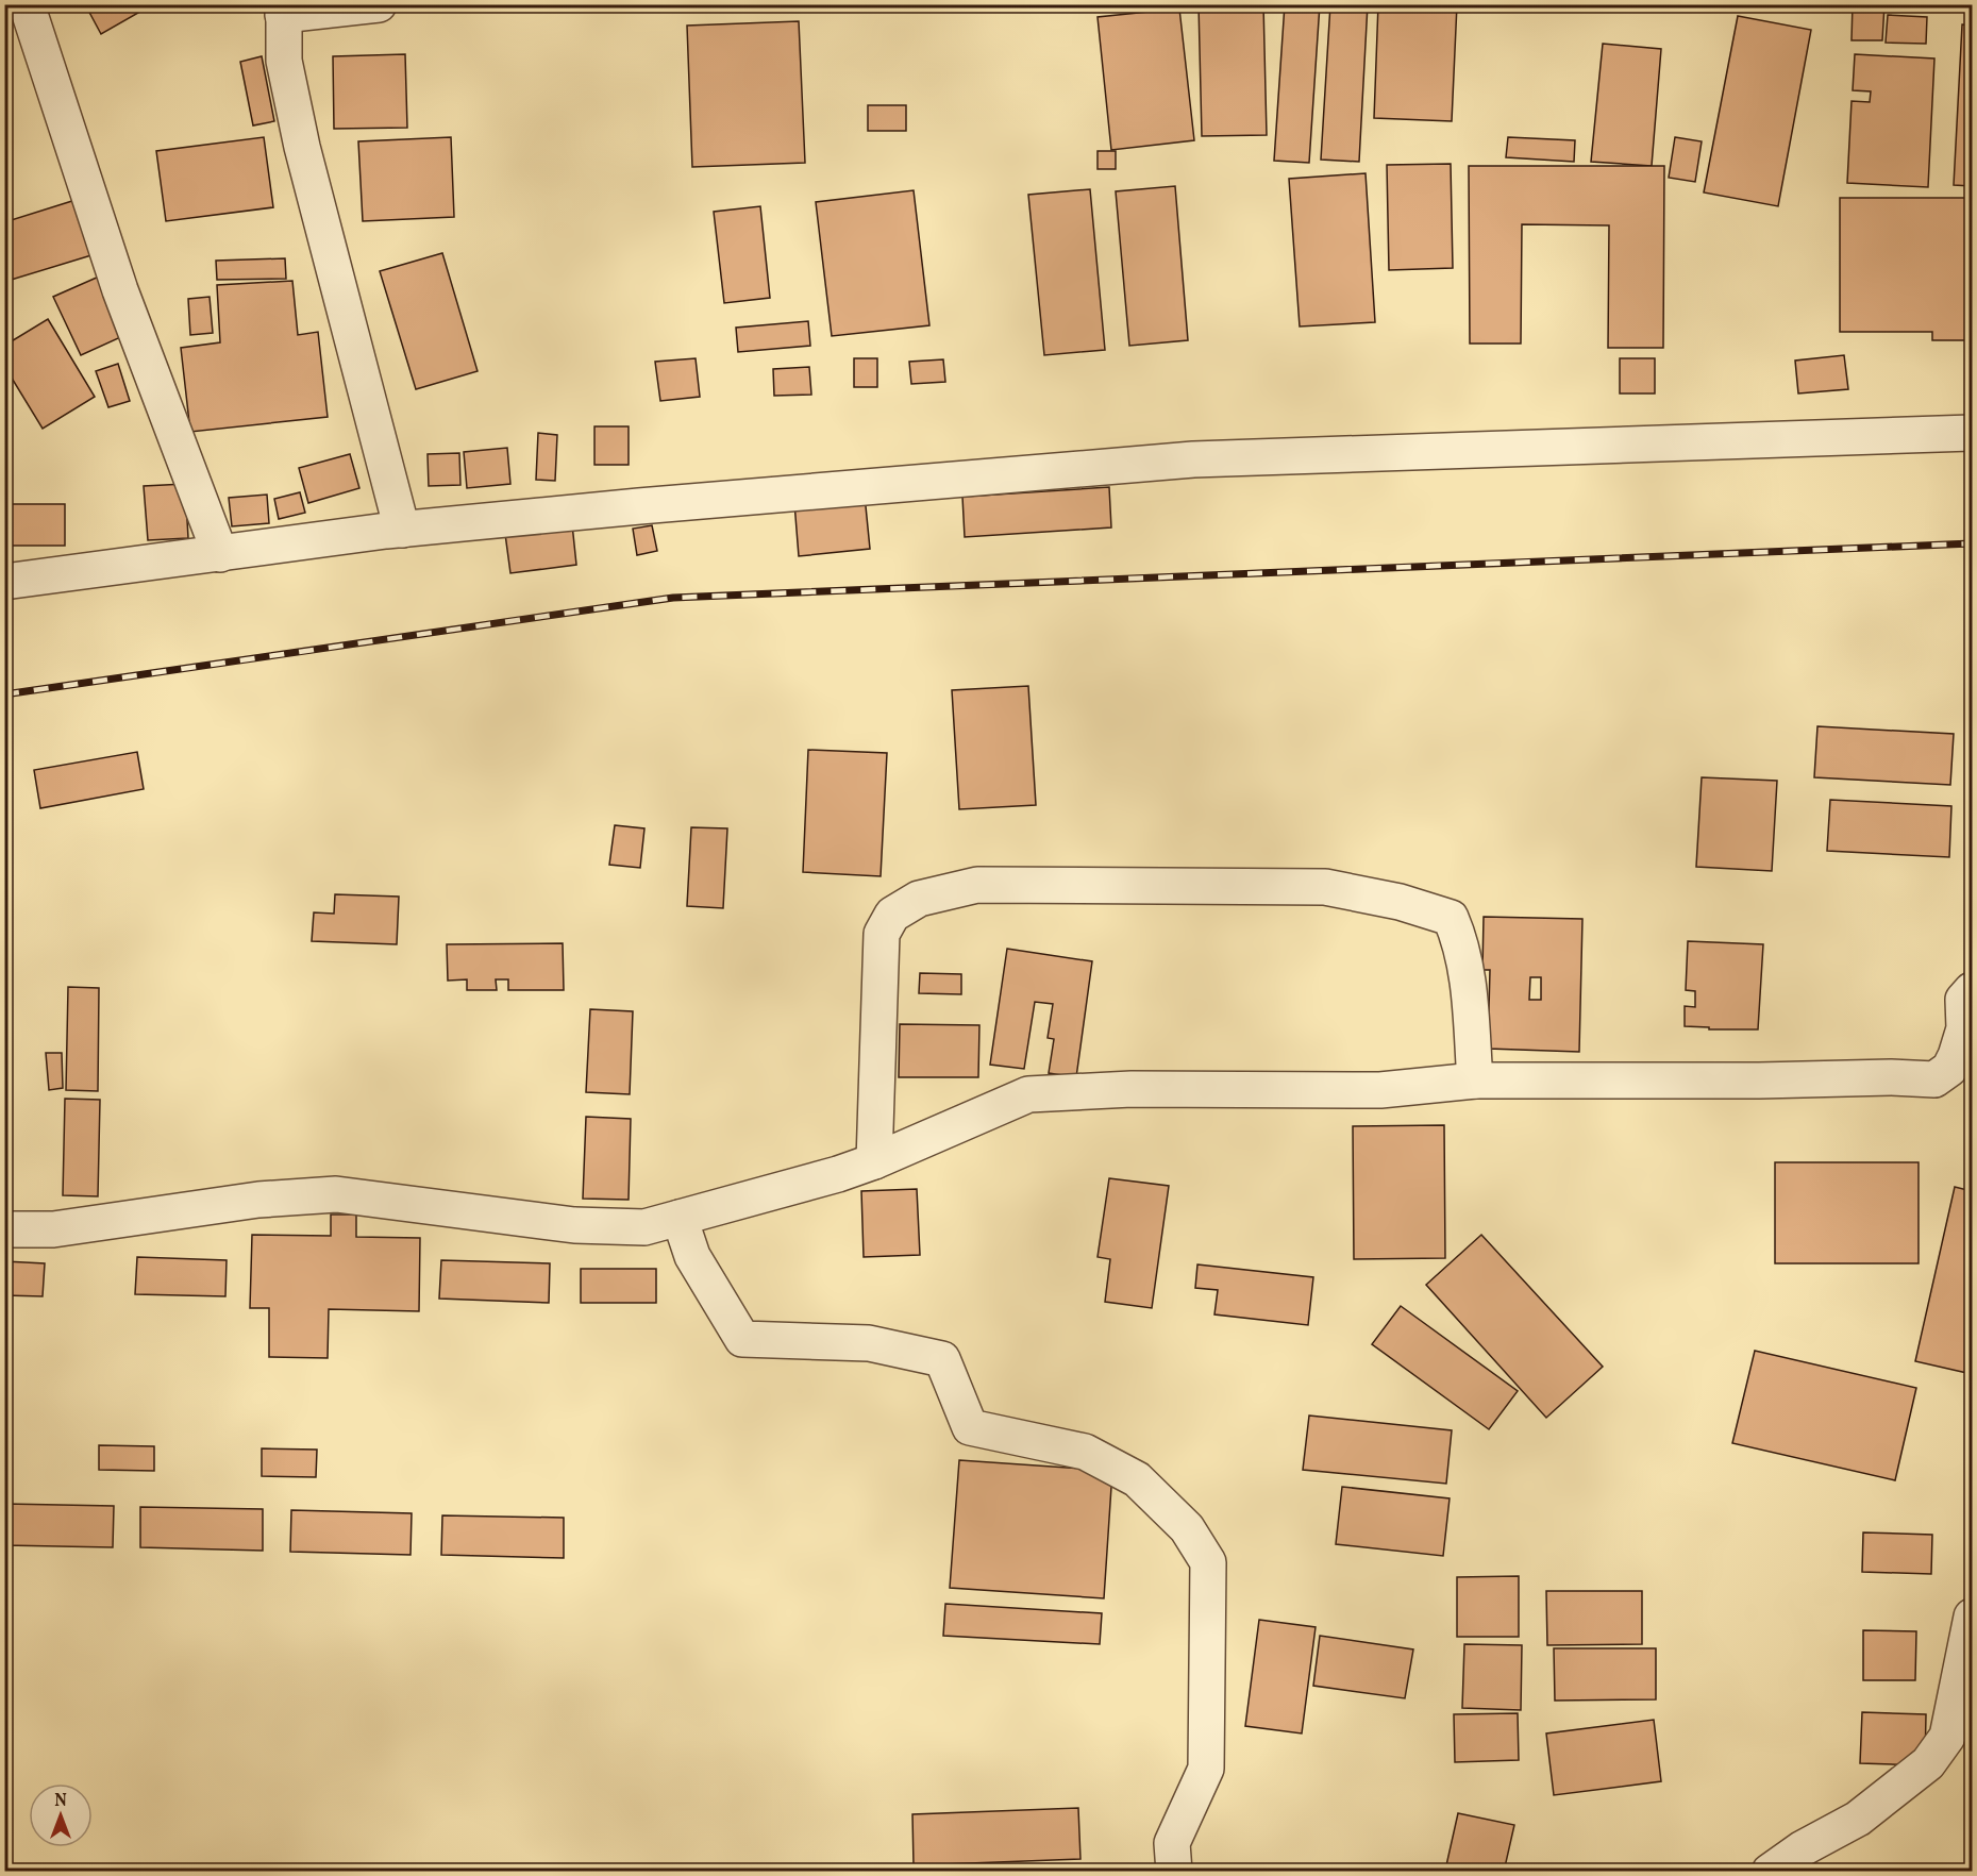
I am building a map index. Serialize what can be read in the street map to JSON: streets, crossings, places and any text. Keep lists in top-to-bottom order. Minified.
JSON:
{"north":"top"}
